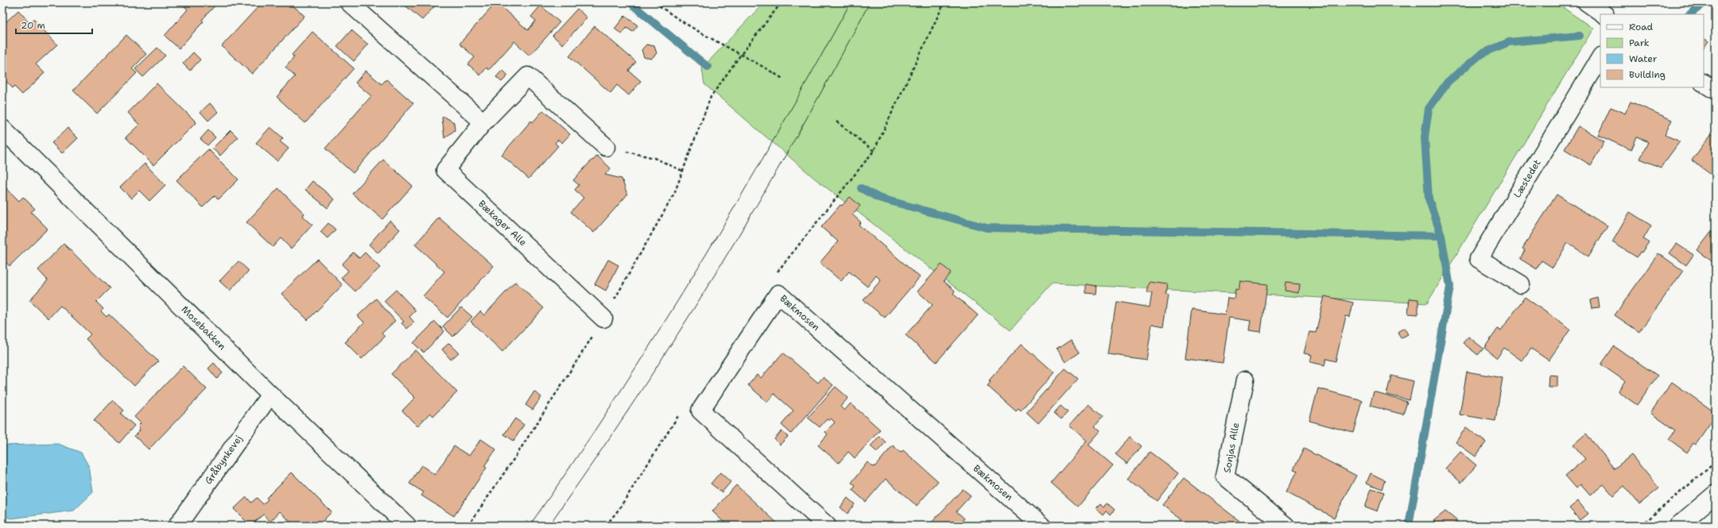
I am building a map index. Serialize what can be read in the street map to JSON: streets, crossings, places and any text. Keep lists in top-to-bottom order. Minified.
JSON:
{"streets":{"street":["Læstedet","Bækager Alle","Bækmosen","Mosebakken","Sonjas Alle","Gråbynkevej"]},"crossings":[["Mosebakken","Gråbynkevej"]],"legend":["Road","Park","Water","Building"],"scale_bar":"20 m"}
